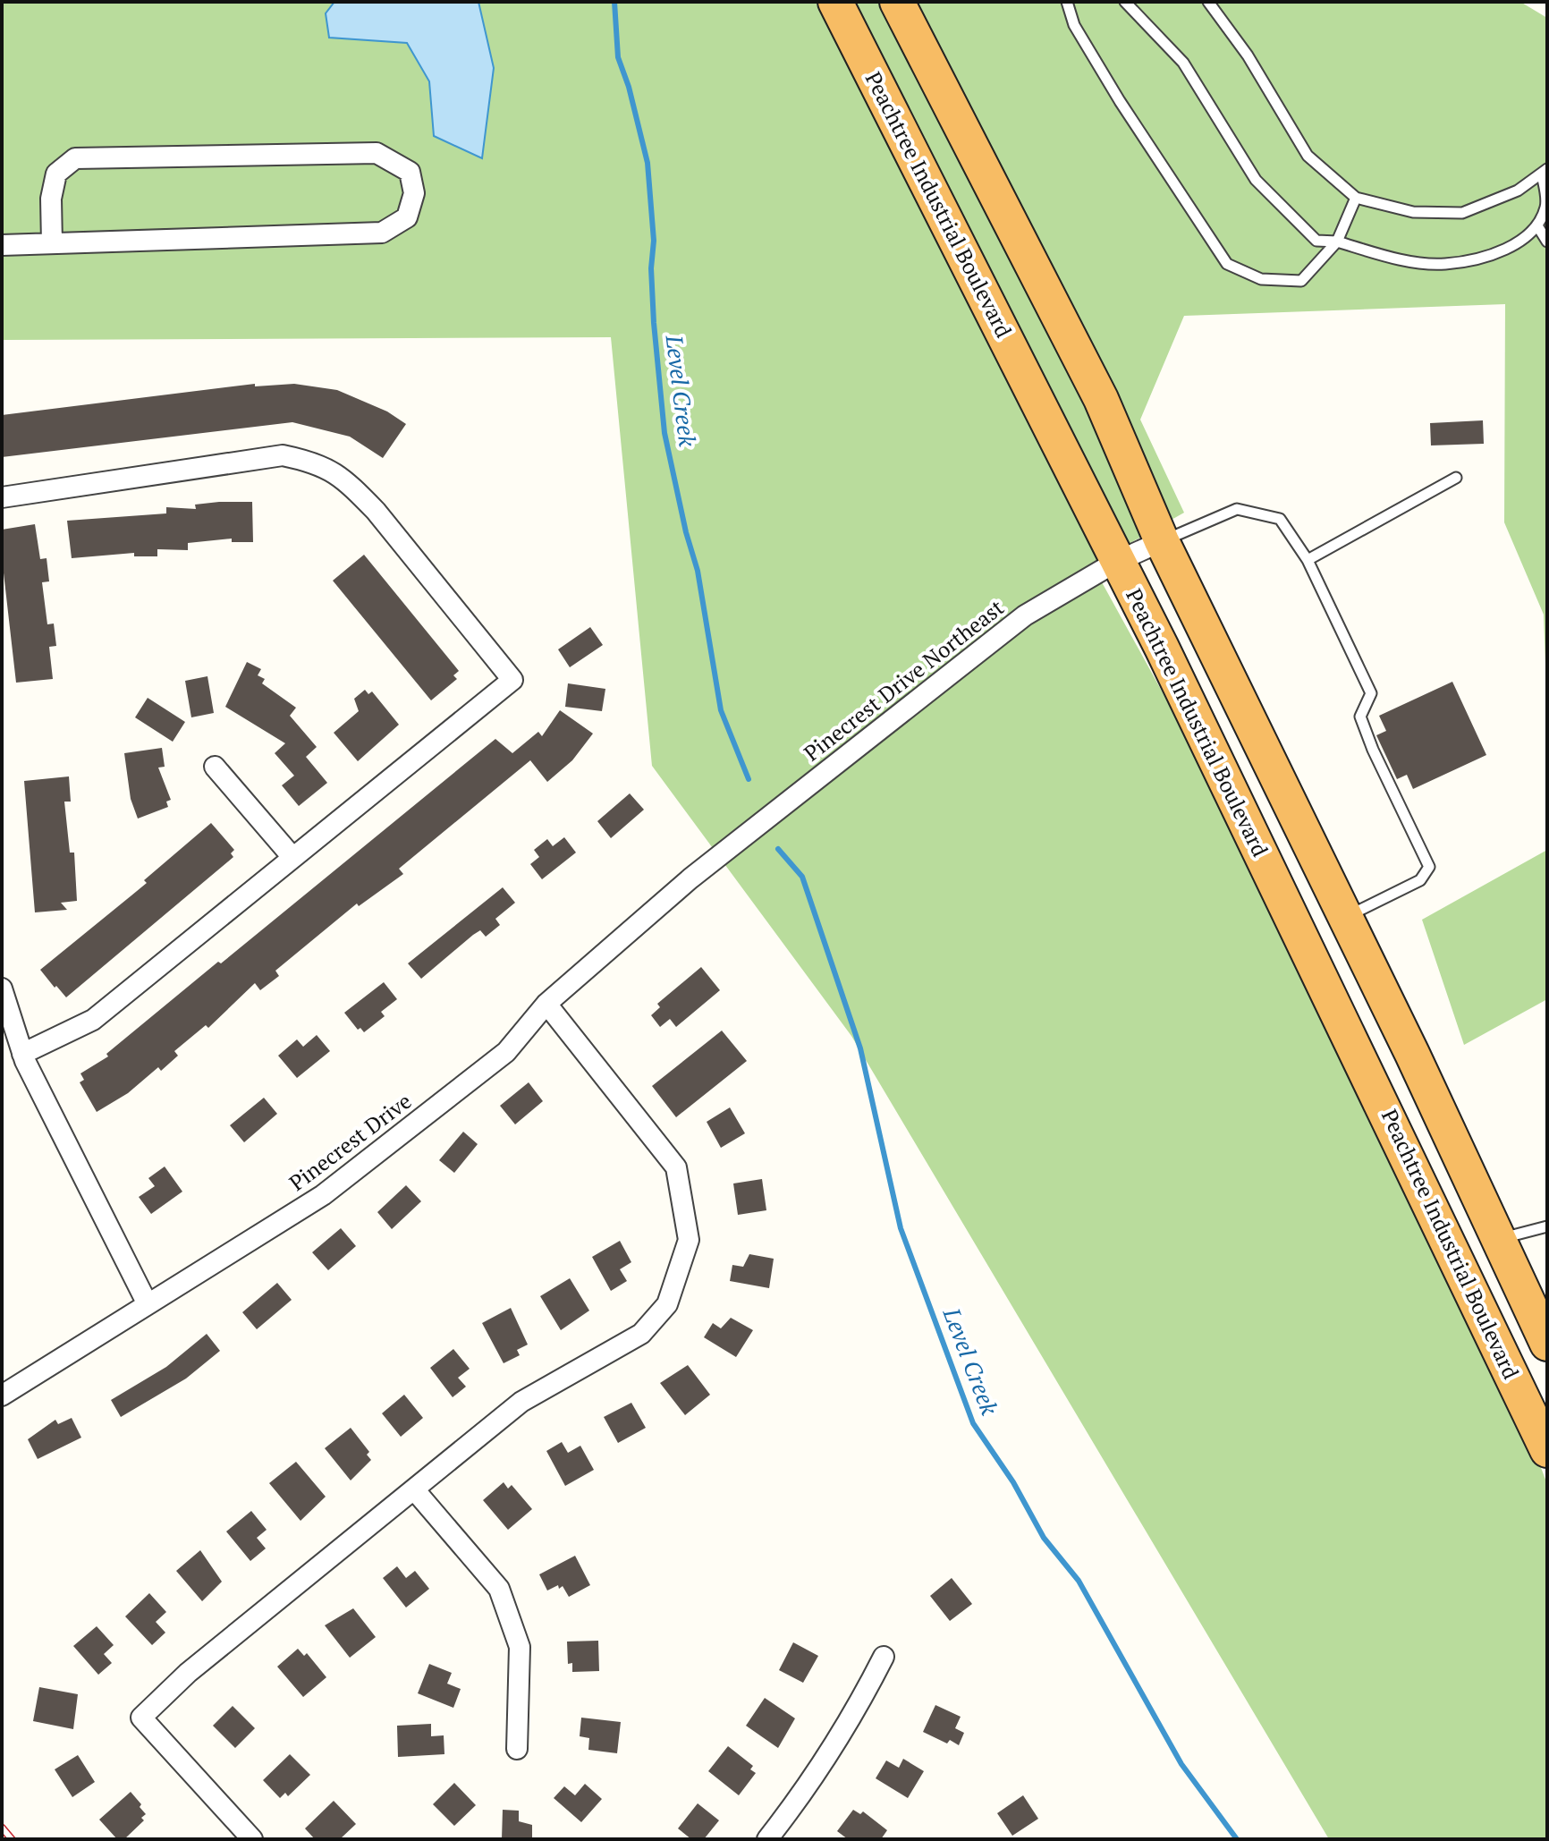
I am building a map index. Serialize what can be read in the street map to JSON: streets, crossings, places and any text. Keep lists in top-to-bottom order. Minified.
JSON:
{"streets":{"highway":["Peachtree Industrial Boulevard"],"street":["Pinecrest Drive Northeast","Pinecrest Drive"]},"crossings":[["Peachtree Industrial Boulevard","Pinecrest Drive Northeast"],["Pinecrest Drive Northeast","Pinecrest Drive"]],"water":["Level Creek"]}
